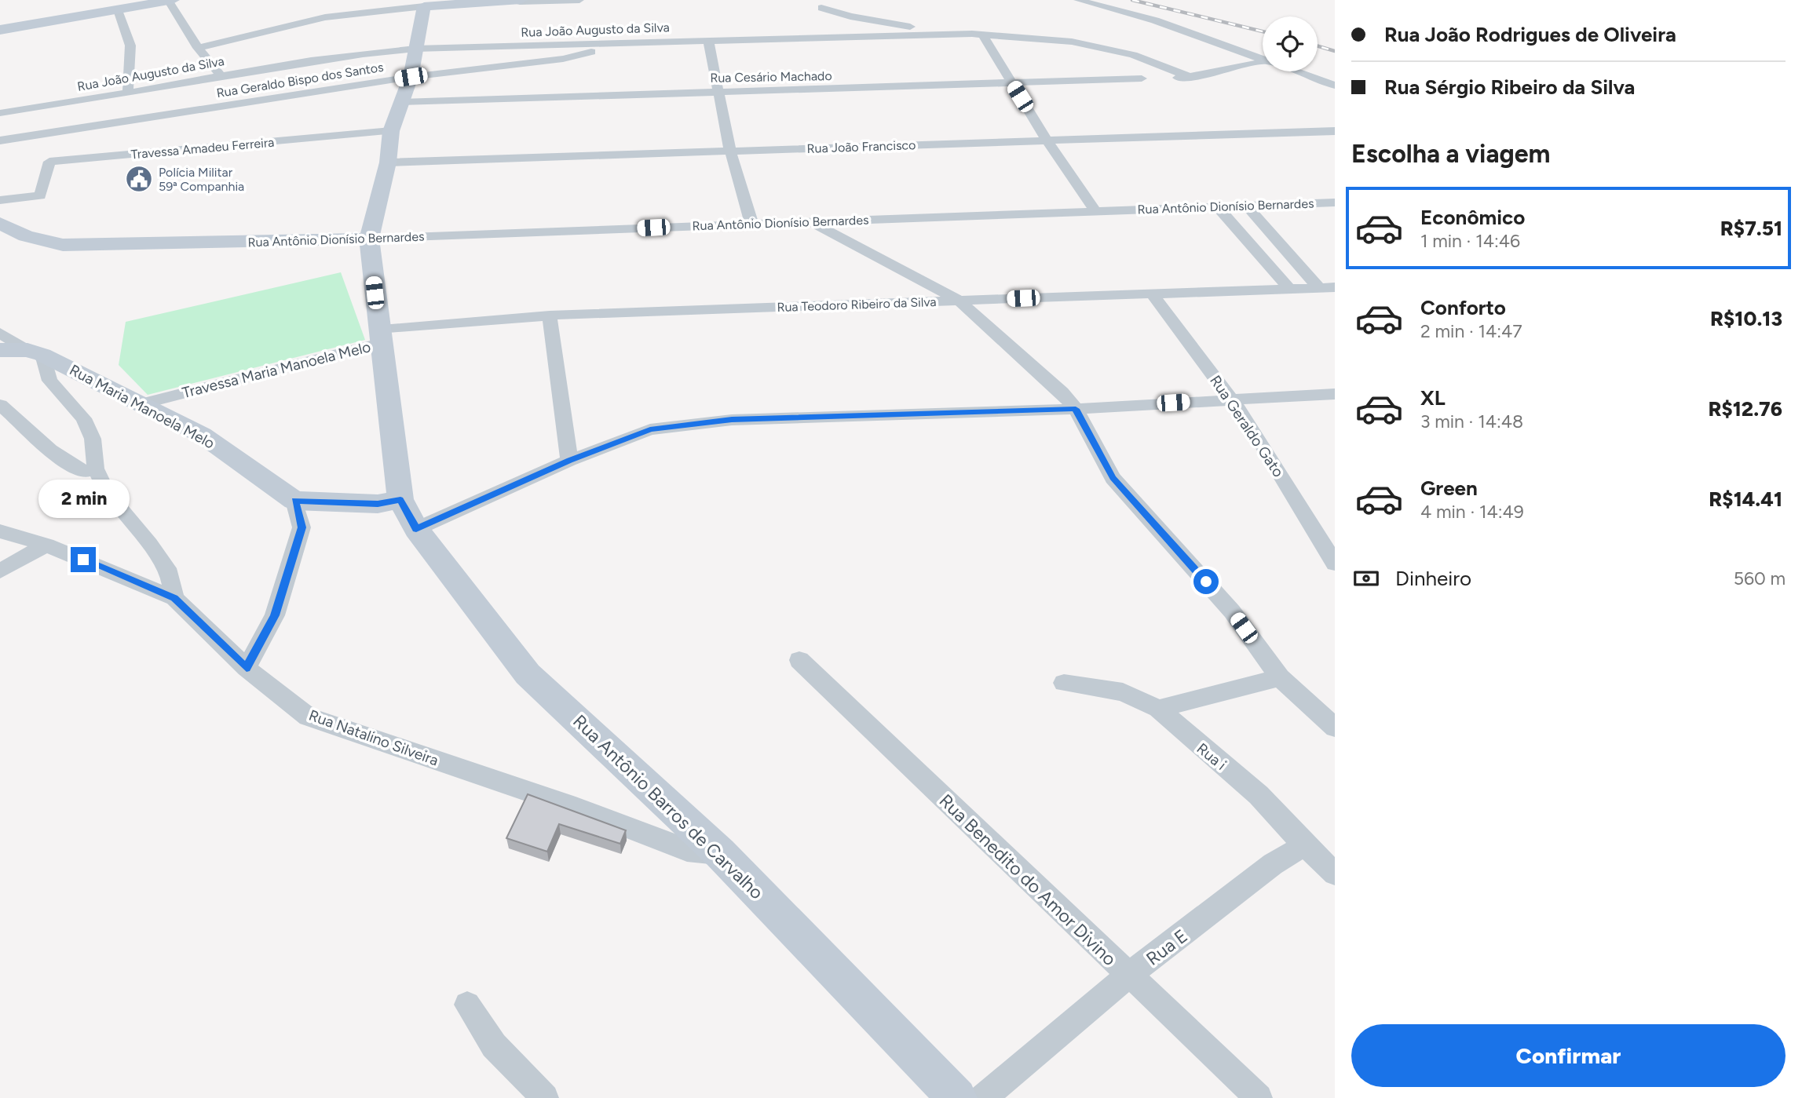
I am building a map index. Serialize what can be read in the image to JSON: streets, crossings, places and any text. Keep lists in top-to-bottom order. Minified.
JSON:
{"streets":{"street":["Rua João Augusto da Silva","Rua Cesário Machado","Rua Geraldo Bispo dos Santos","Rua João Francisco","Travessa Amadeu Ferreira","Rua Antônio Dionísio Bernardes","Rua Teodoro Ribeiro da Silva","Travessa Maria Manoela Melo","Rua Maria Manoela Melo","Rua Geraldo Gato","Rua Natalino Silveira","Rua i","Rua Antônio Barros de Carvalho","Rua Benedito do Amor Divino","Rua E"]},"crossings":[["Rua João Augusto da Silva","Rua Geraldo Bispo dos Santos"],["Rua Teodoro Ribeiro da Silva","Travessa Maria Manoela Melo"],["Rua Teodoro Ribeiro da Silva","Rua Geraldo Gato"],["Travessa Maria Manoela Melo","Rua Maria Manoela Melo"],["Rua Natalino Silveira","Rua Antônio Barros de Carvalho"],["Rua i","Rua E"],["Rua Benedito do Amor Divino","Rua E"]],"places":{"public building":["Polícia Militar 59ª Companhia"]},"page":{"banner":["Rua João Rodrigues de Oliveira","Rua Sérgio Ribeiro da Silva"],"heading":"Escolha a viagem","list":[{"name":"Econômico","note":"1 min · 14:46","value":"R$7.51"},{"name":"Conforto","note":"2 min · 14:47","value":"R$10.13"},{"name":"XL","note":"3 min · 14:48","value":"R$12.76"},{"name":"Green","note":"4 min · 14:49","value":"R$14.41"}],"bubble":"2 min","pay":["Dinheiro","560 m"],"buttons":"Confirmar"}}
